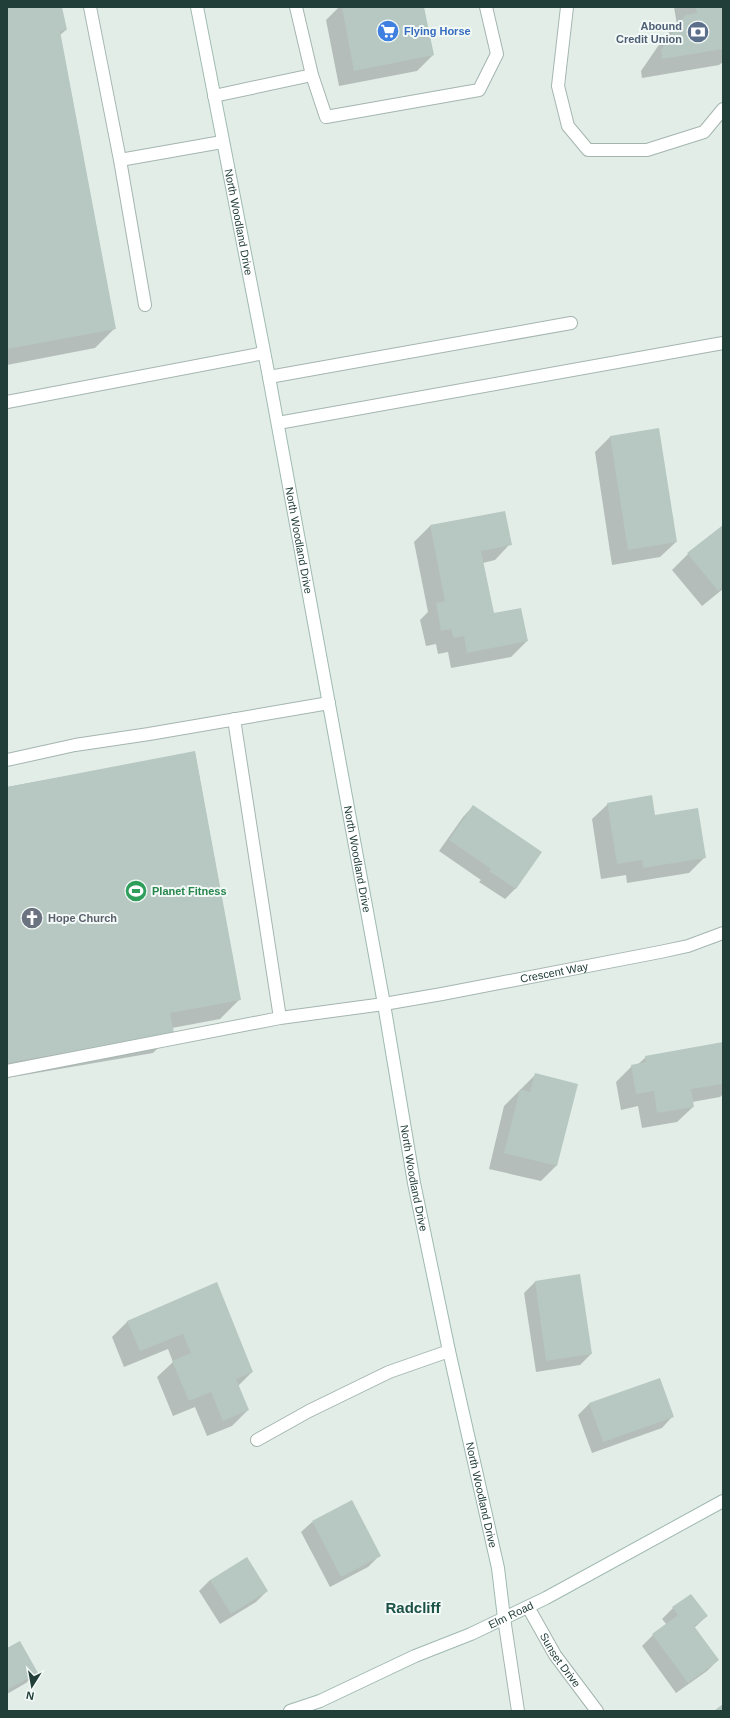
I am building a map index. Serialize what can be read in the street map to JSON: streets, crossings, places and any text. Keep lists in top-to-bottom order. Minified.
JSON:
{"streets":{"street":["North Woodland Drive","Crescent Way","Elm Road","Sunset Drive"]},"crossings":[["North Woodland Drive","Crescent Way"],["North Woodland Drive","Elm Road"],["Elm Road","Sunset Drive"]],"districts":["Radcliff"],"places":{"supermarket":["Flying Horse"],"bank":["Abound Credit Union"],"sports":["Planet Fitness"],"church":["Hope Church"]},"north":"bottom"}
